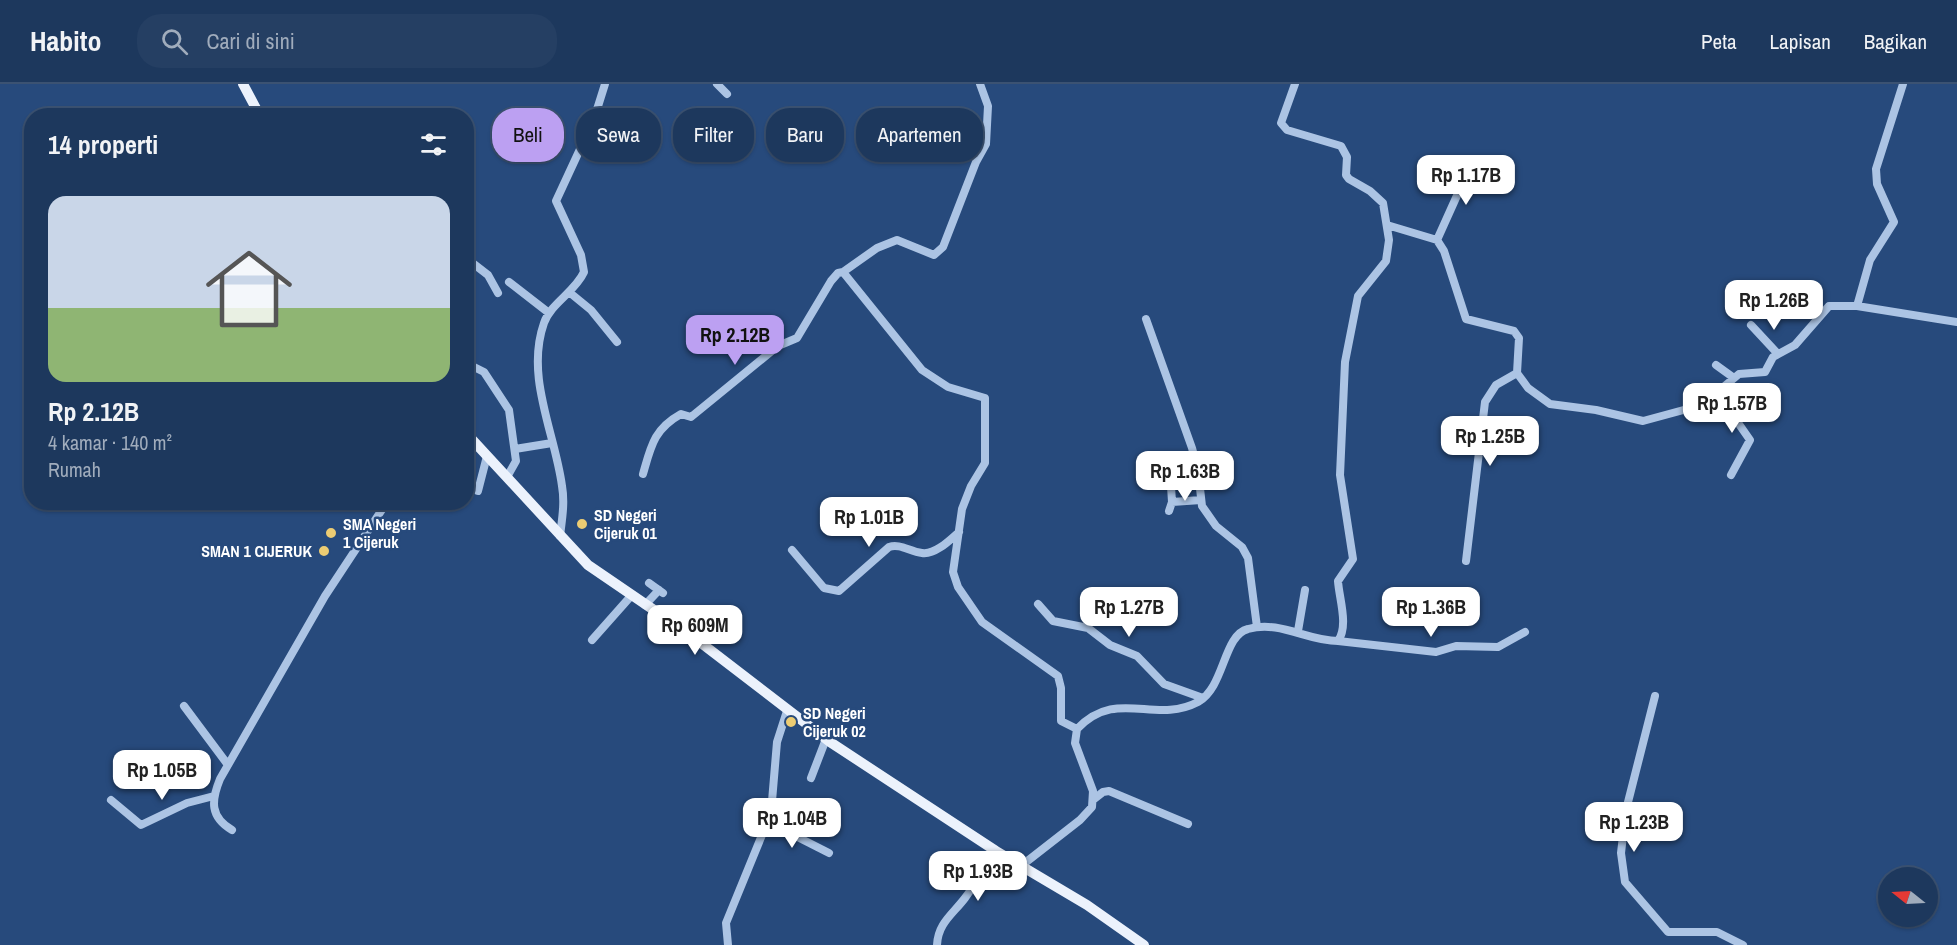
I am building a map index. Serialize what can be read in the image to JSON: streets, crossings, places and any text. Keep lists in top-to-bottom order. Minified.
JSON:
{"places":["SD Negeri Cijeruk 01","SMA Negeri 1 Cijeruk","SMAN 1 CIJERUK","SD Negeri Cijeruk 02"],"north":"left","page":{"header":"Habito","search":"Cari di sini","nav":["Peta","Lapisan","Bagikan"],"chip":["Beli","Sewa","Filter","Baru","Apartemen"],"heading":"14 properti","price":["Rp 1.17B","Rp 1.26B","Rp 2.12B","Rp 1.57B","Rp 1.25B","Rp 1.63B","Rp 1.01B","Rp 1.27B","Rp 1.36B","Rp 609M","Rp 1.05B","Rp 1.04B","Rp 1.23B","Rp 1.93B"],"list":[{"name":"Rp 2.12B","note":"4 kamar · 140 m² · Rumah"}]}}
